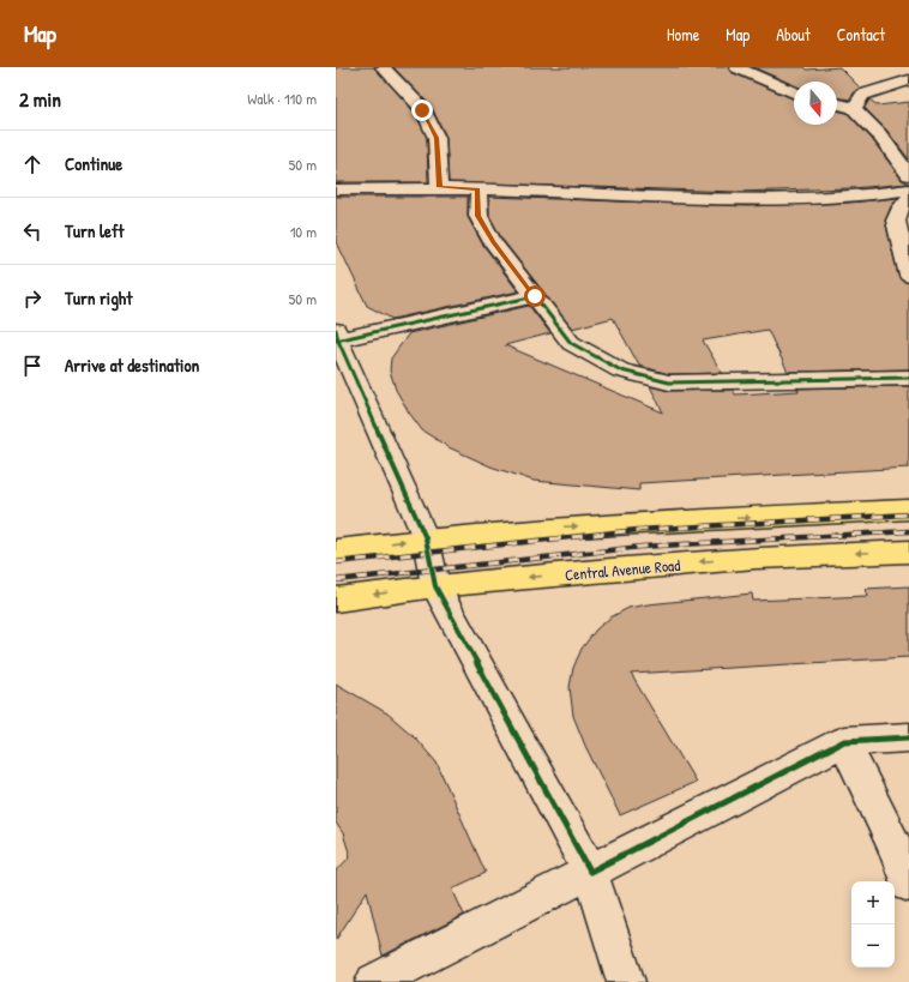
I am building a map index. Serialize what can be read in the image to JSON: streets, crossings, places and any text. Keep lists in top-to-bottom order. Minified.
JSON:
{"streets":{"main road":["Central Avenue Road"]},"north":"bottom","page":{"header":"Map","nav":["Home","Map","About","Contact"],"heading":["2 min","Walk · 110 m"],"list":[["Continue","50 m"],["Turn left","10 m"],["Turn right","50 m"],"Arrive at destination"],"map_buttons":["+","−"]}}
